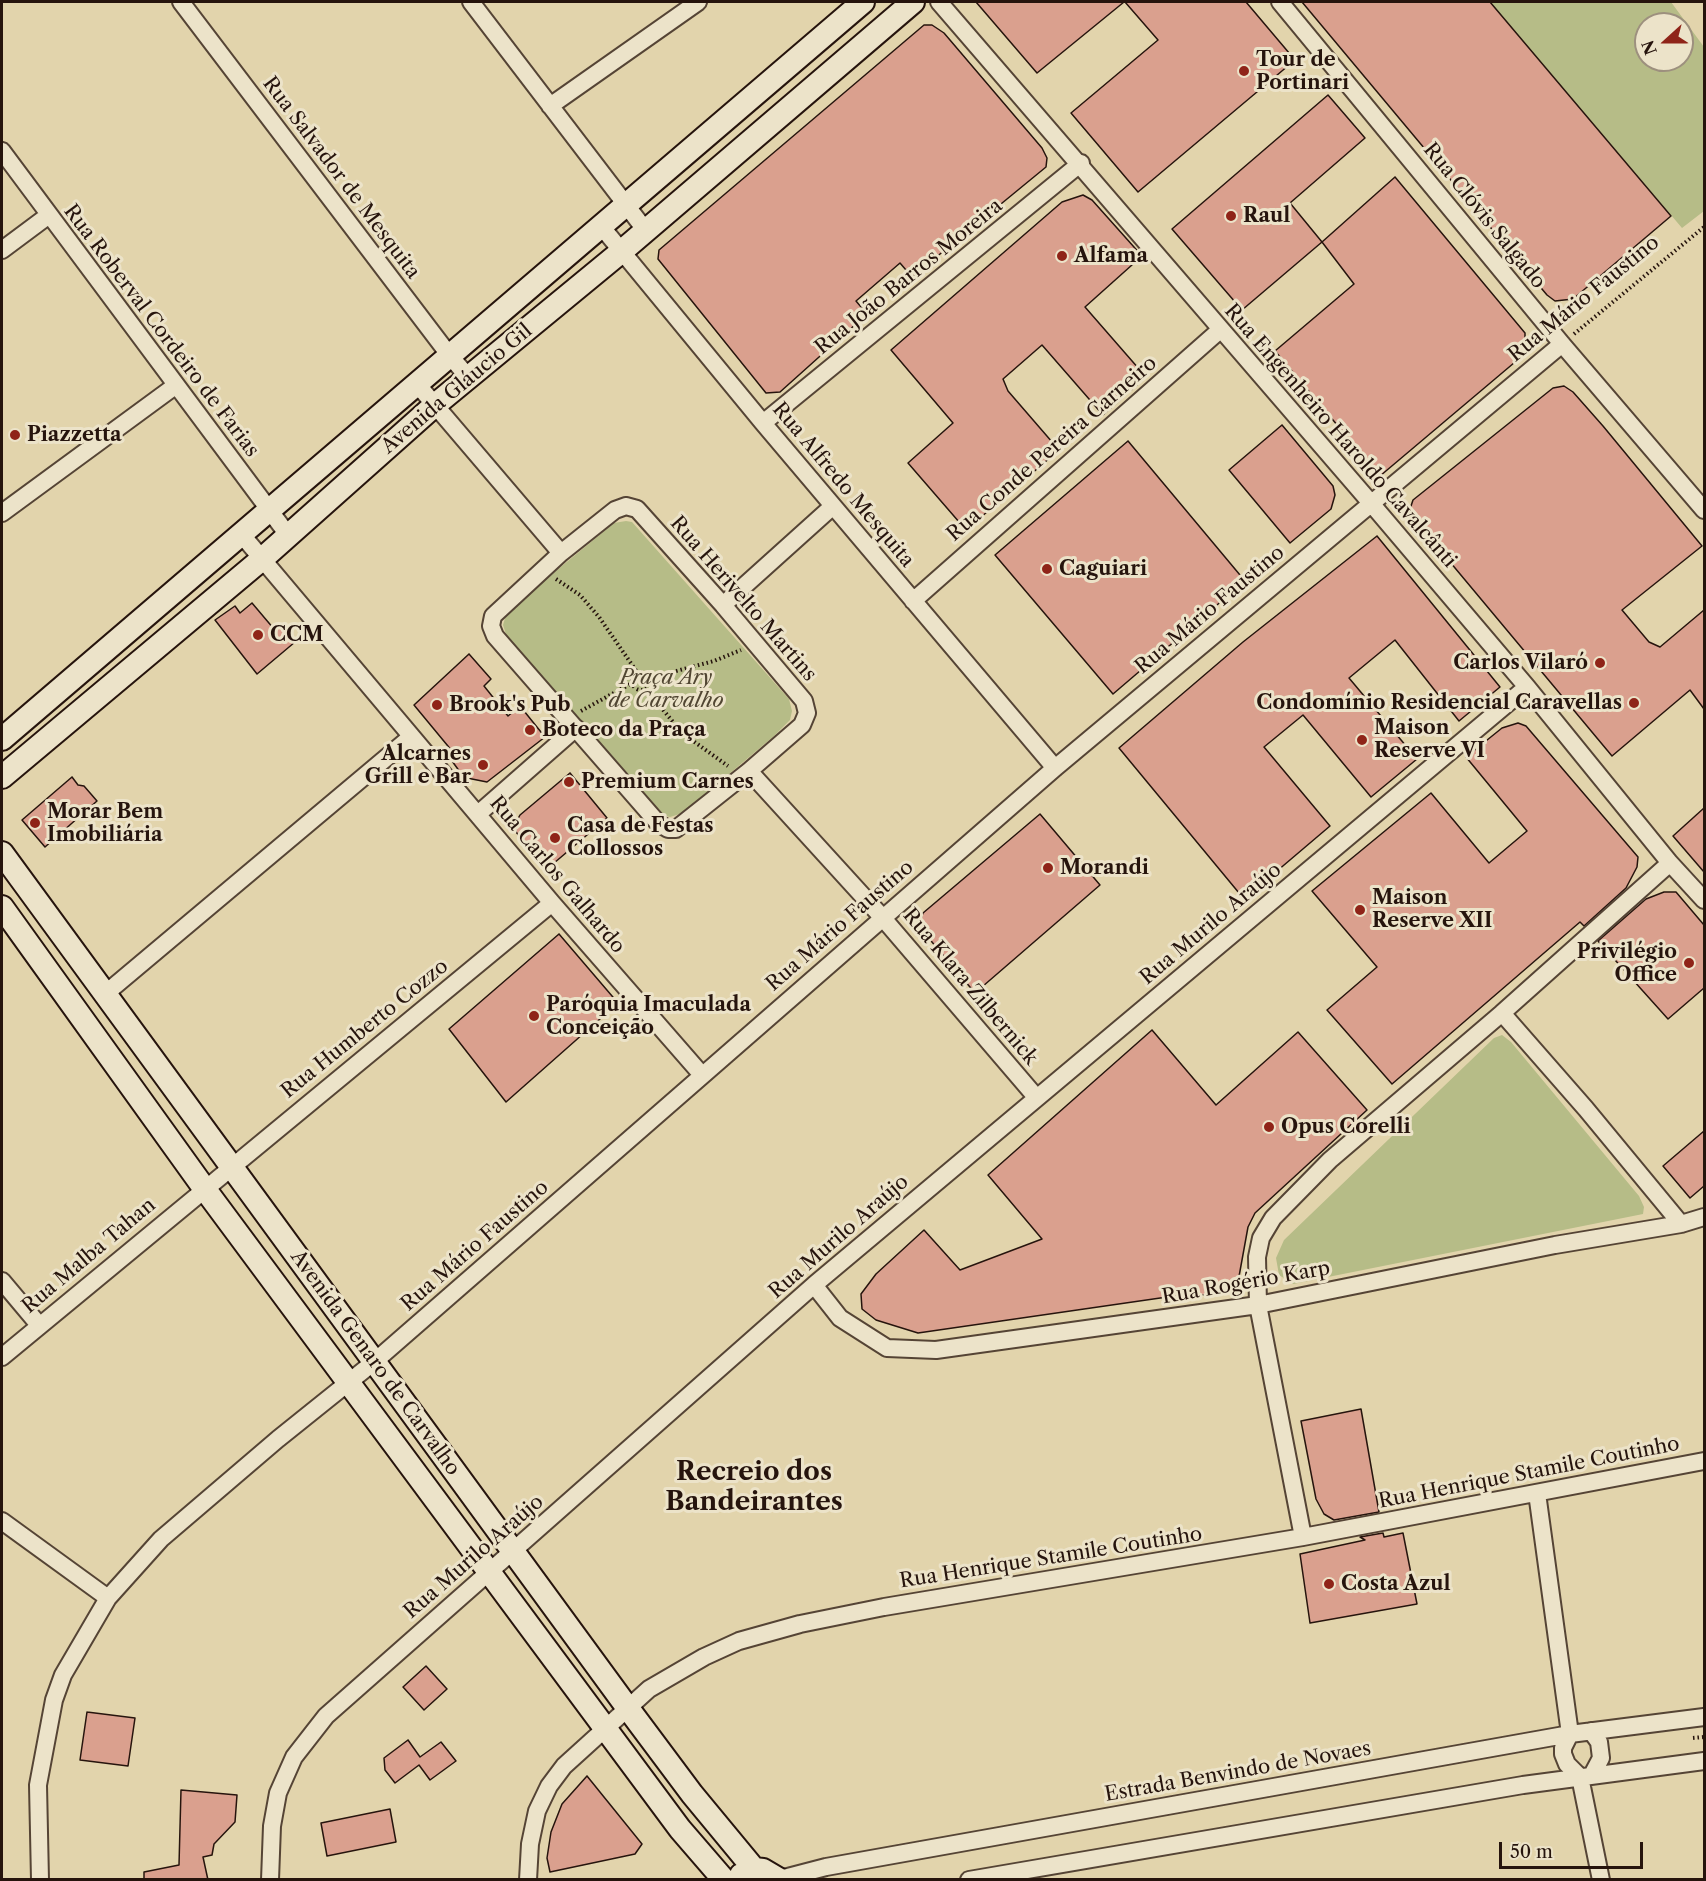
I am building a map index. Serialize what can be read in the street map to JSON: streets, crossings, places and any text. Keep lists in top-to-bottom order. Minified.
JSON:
{"streets":{"street":["Rua Salvador de Mesquita","Rua Clóvis Salgado","Rua João Barros Moreira","Rua Mário Faustino","Rua Roberval Cordeiro de Farias","Avenida Gláucio Gil","Rua Engenheiro Haroldo Cavalcânti","Rua Conde Pereira Carneiro","Rua Alfredo Mesquita","Rua Herivelto Martins","Rua Carlos Galhardo","Rua Murilo Araújo","Rua Klara Zilbernick","Rua Humberto Cozzo","Rua Malba Tahan","Rua Rogério Karp","Avenida Genaro de Carvalho","Rua Henrique Stamile Coutinho","Estrada Benvindo de Novaes"]},"crossings":[["Rua Salvador de Mesquita","Avenida Gláucio Gil"],["Rua Clóvis Salgado","Rua Mário Faustino"],["Rua João Barros Moreira","Rua Engenheiro Haroldo Cavalcânti"],["Rua João Barros Moreira","Rua Alfredo Mesquita"],["Rua Mário Faustino","Rua Engenheiro Haroldo Cavalcânti"],["Rua Mário Faustino","Rua Alfredo Mesquita"],["Rua Mário Faustino","Rua Carlos Galhardo"],["Rua Mário Faustino","Rua Klara Zilbernick"],["Rua Mário Faustino","Avenida Genaro de Carvalho"],["Rua Roberval Cordeiro de Farias","Avenida Gláucio Gil"],["Avenida Gláucio Gil","Rua Alfredo Mesquita"],["Avenida Gláucio Gil","Rua Carlos Galhardo"],["Rua Engenheiro Haroldo Cavalcânti","Rua Conde Pereira Carneiro"],["Rua Engenheiro Haroldo Cavalcânti","Rua Murilo Araújo"],["Rua Conde Pereira Carneiro","Rua Alfredo Mesquita"],["Rua Herivelto Martins","Rua Klara Zilbernick"],["Rua Carlos Galhardo","Rua Humberto Cozzo"],["Rua Murilo Araújo","Rua Klara Zilbernick"],["Rua Murilo Araújo","Rua Rogério Karp"],["Rua Murilo Araújo","Avenida Genaro de Carvalho"],["Rua Humberto Cozzo","Rua Malba Tahan"],["Rua Humberto Cozzo","Avenida Genaro de Carvalho"],["Rua Malba Tahan","Avenida Genaro de Carvalho"],["Avenida Genaro de Carvalho","Rua Henrique Stamile Coutinho"]],"districts":["Recreio dos Bandeirantes"],"parks":["Praça Ary de Carvalho"],"places":["Tour de Portinari","Raul","Alfama","Piazzetta","Caguiari","CCM","Carlos Vilaró","Condomínio Residencial Caravellas","Brook's Pub","Boteco da Praça","Maison Reserve VI","Alcarnes Grill e Bar","Premium Carnes","Morar Bem Imobiliária","Casa de Festas Collossos","Morandi","Maison Reserve XII","Privilégio Office","Paróquia Imaculada Conceição","Opus Corelli","Costa Azul"],"scale_bar":"50 m","north":"left"}
